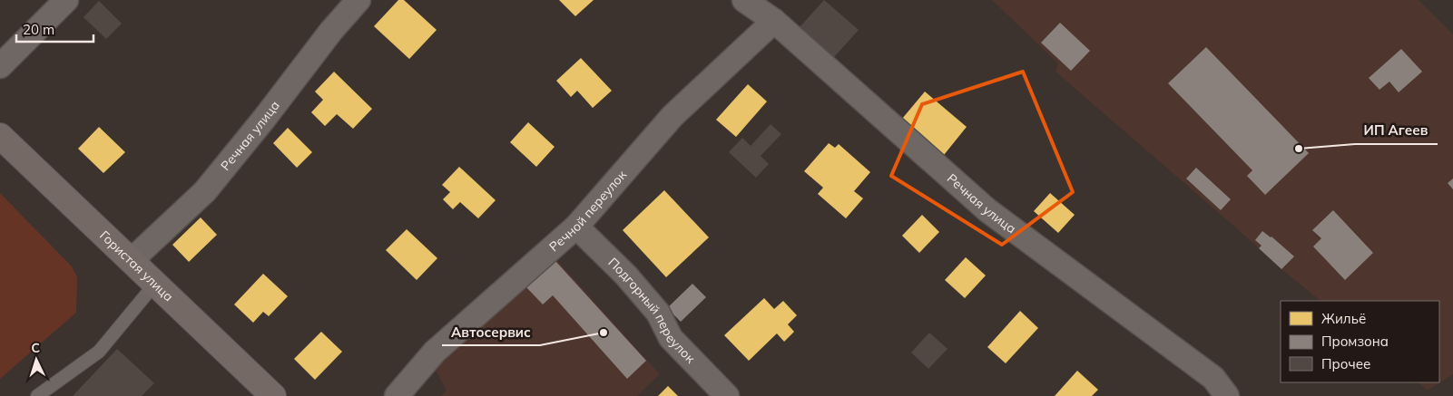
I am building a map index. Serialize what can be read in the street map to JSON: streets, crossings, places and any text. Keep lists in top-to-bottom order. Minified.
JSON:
{"streets":{"street":["Речная улица","Речной переулок","Гористая улица","Подгорный переулок"]},"crossings":[["Речная улица","Речной переулок"],["Речная улица","Гористая улица"],["Речной переулок","Подгорный переулок"]],"places":["ИП Агеев","Автосервис"],"legend":["Жильё","Промзона","Прочее"],"scale_bar":"20 m","north":"top"}
